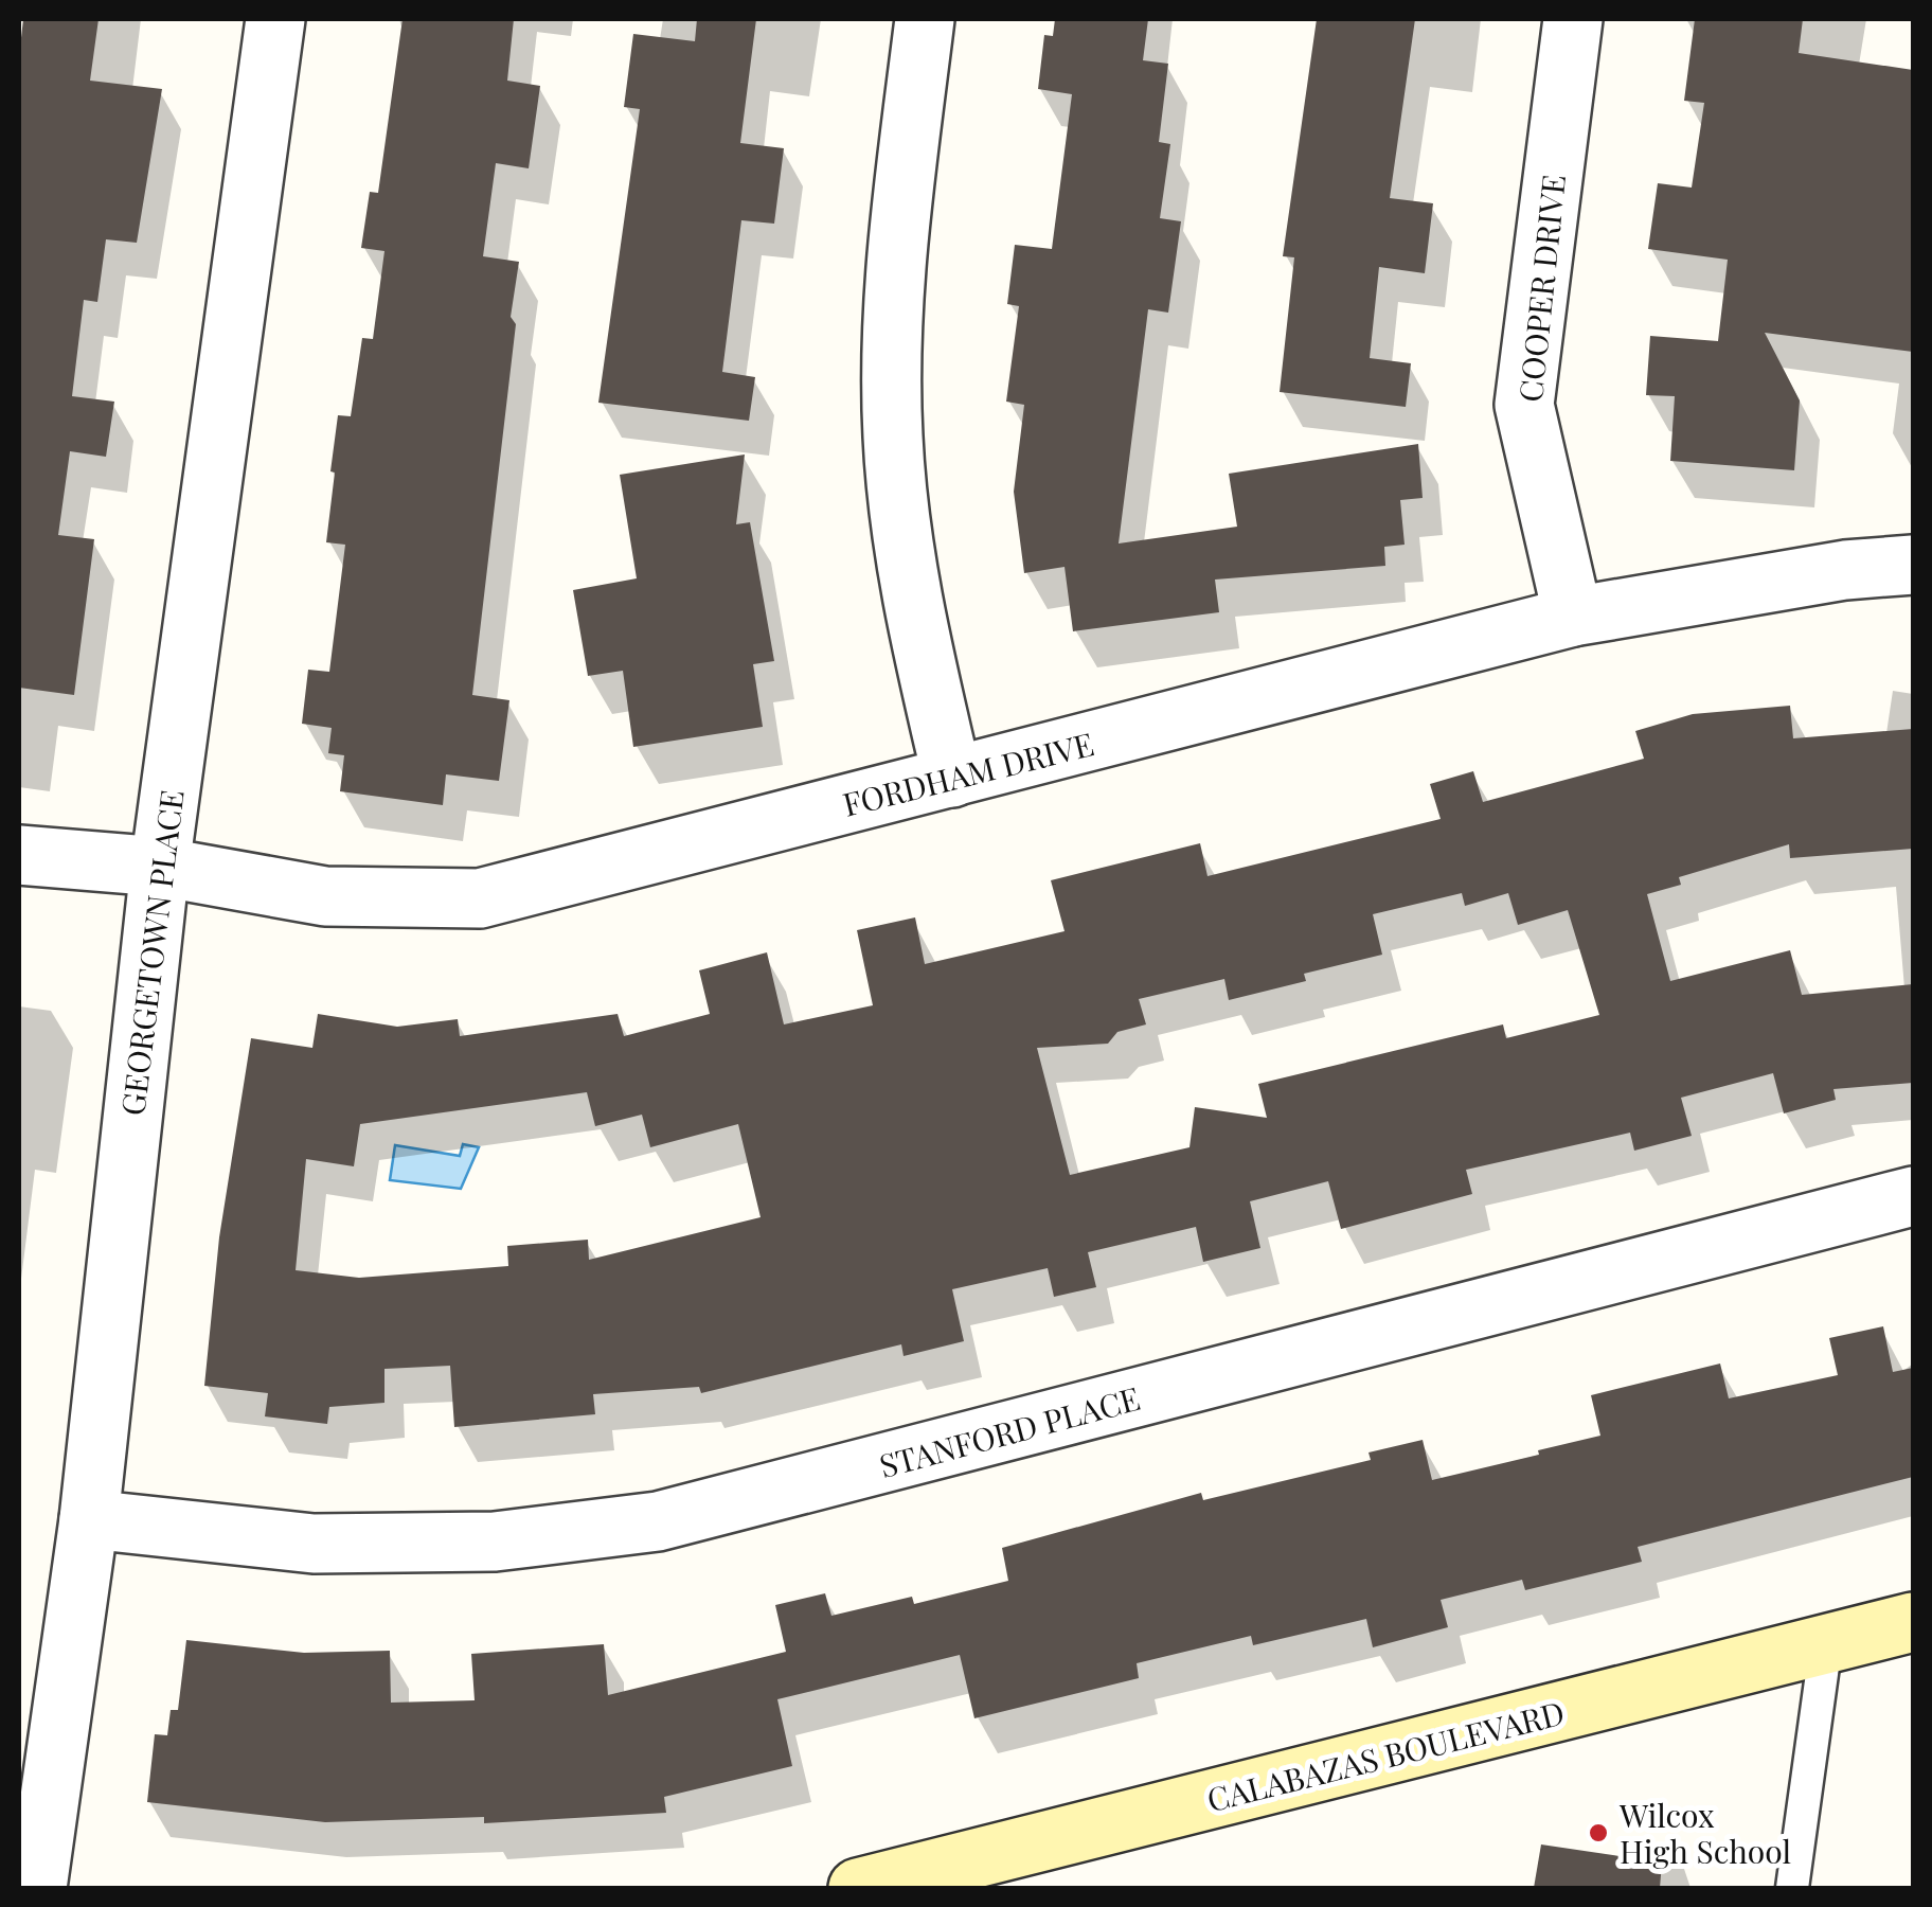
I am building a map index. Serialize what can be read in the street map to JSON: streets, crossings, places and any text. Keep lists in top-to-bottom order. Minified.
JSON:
{"streets":{"street":["COOPER DRIVE","FORDHAM DRIVE","GEORGETOWN PLACE","STANFORD PLACE","CALABAZAS BOULEVARD"]},"crossings":[["COOPER DRIVE","FORDHAM DRIVE"],["FORDHAM DRIVE","GEORGETOWN PLACE"],["GEORGETOWN PLACE","STANFORD PLACE"]],"places":["Wilcox High School"]}
